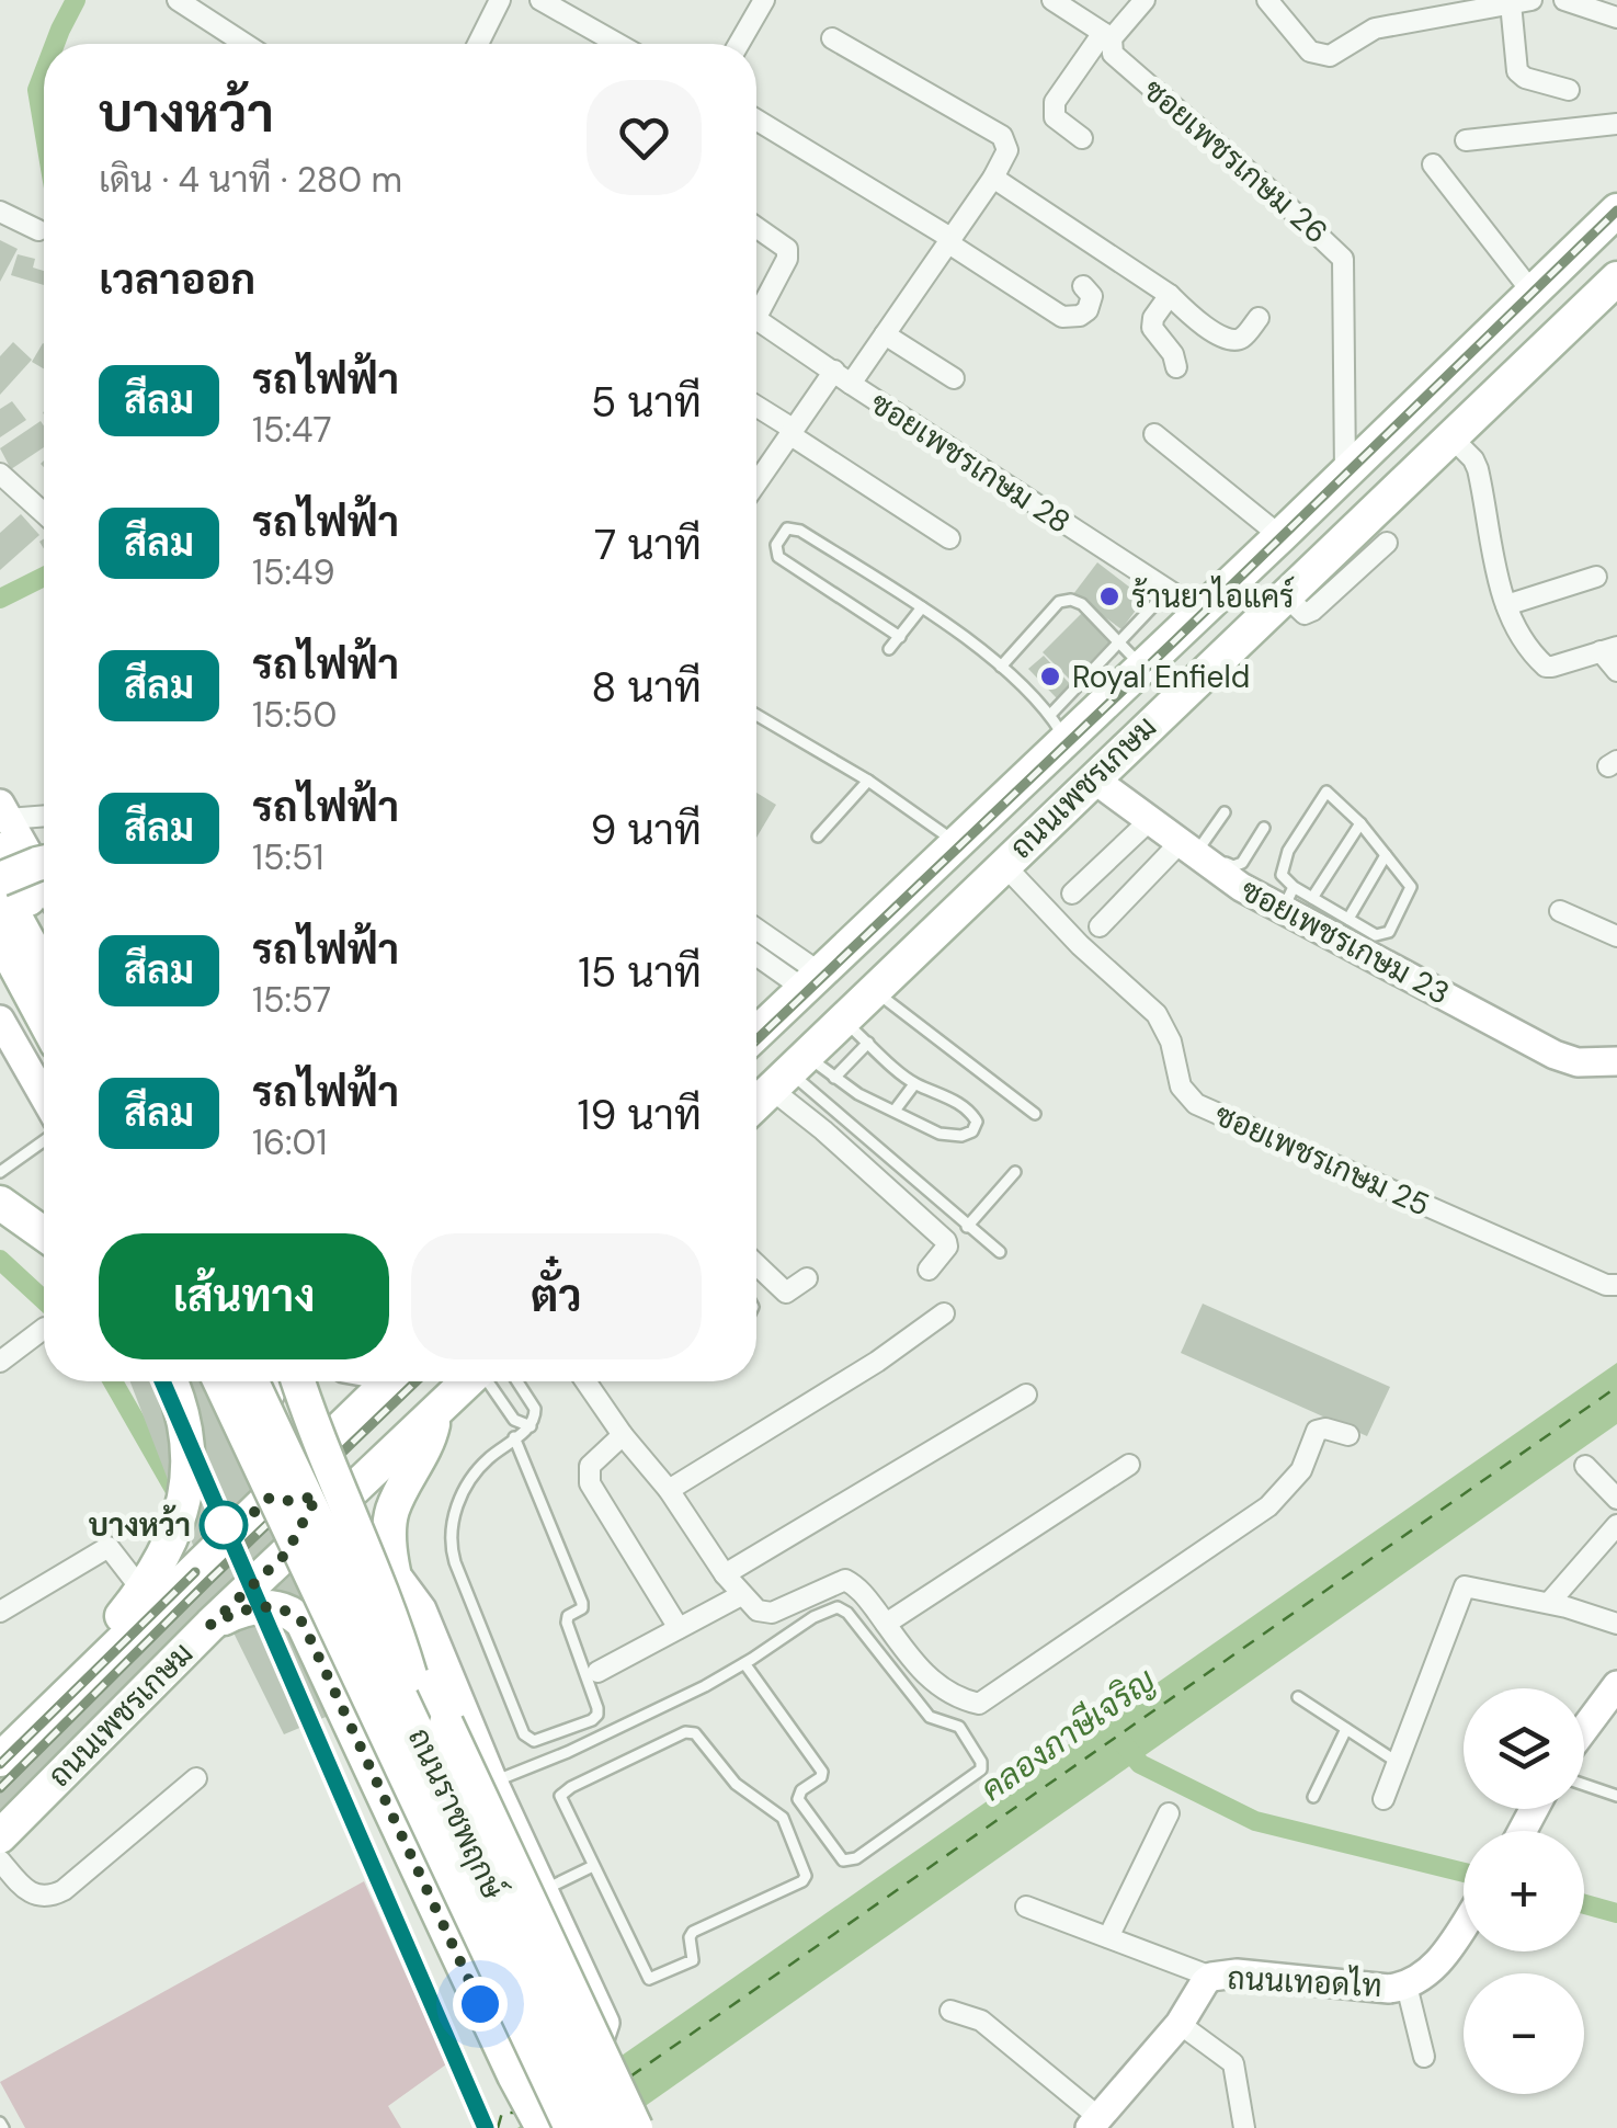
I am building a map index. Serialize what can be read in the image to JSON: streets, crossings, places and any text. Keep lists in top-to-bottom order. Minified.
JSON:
{"streets":{"main road":["ถนนเพชรเกษม","ซอยเพชรเกษม 23","ถนนราชพฤกษ์","ถนนเทอดไท"],"street":["ซอยเพชรเกษม 26","ซอยเพชรเกษม 28","ซอยเพชรเกษม 25"]},"crossings":[["ซอยเพชรเกษม 26","ถนนเพชรเกษม"],["ซอยเพชรเกษม 28","ถนนเพชรเกษม"],["ถนนเพชรเกษม","ซอยเพชรเกษม 23"],["ถนนเพชรเกษม","ซอยเพชรเกษม 25"]],"water":["คลองภาษีเจริญ"],"places":["ร้านยาไอแคร์","Royal Enfield","บางหว้า"],"lines":["metro line สีลม"],"page":{"heading":[["บางหว้า","เดิน · 4 นาที · 280 m"],"เวลาออก"],"list":[{"mark":"สีลม","name":"รถไฟฟ้า","note":"15:47","value":"5 นาที"},{"mark":"สีลม","name":"รถไฟฟ้า","note":"15:49","value":"7 นาที"},{"mark":"สีลม","name":"รถไฟฟ้า","note":"15:50","value":"8 นาที"},{"mark":"สีลม","name":"รถไฟฟ้า","note":"15:51","value":"9 นาที"},{"mark":"สีลม","name":"รถไฟฟ้า","note":"15:57","value":"15 นาที"},{"mark":"สีลม","name":"รถไฟฟ้า","note":"16:01","value":"19 นาที"}],"buttons":["เส้นทาง","ตั๋ว"],"map_buttons":["+","−"]}}
